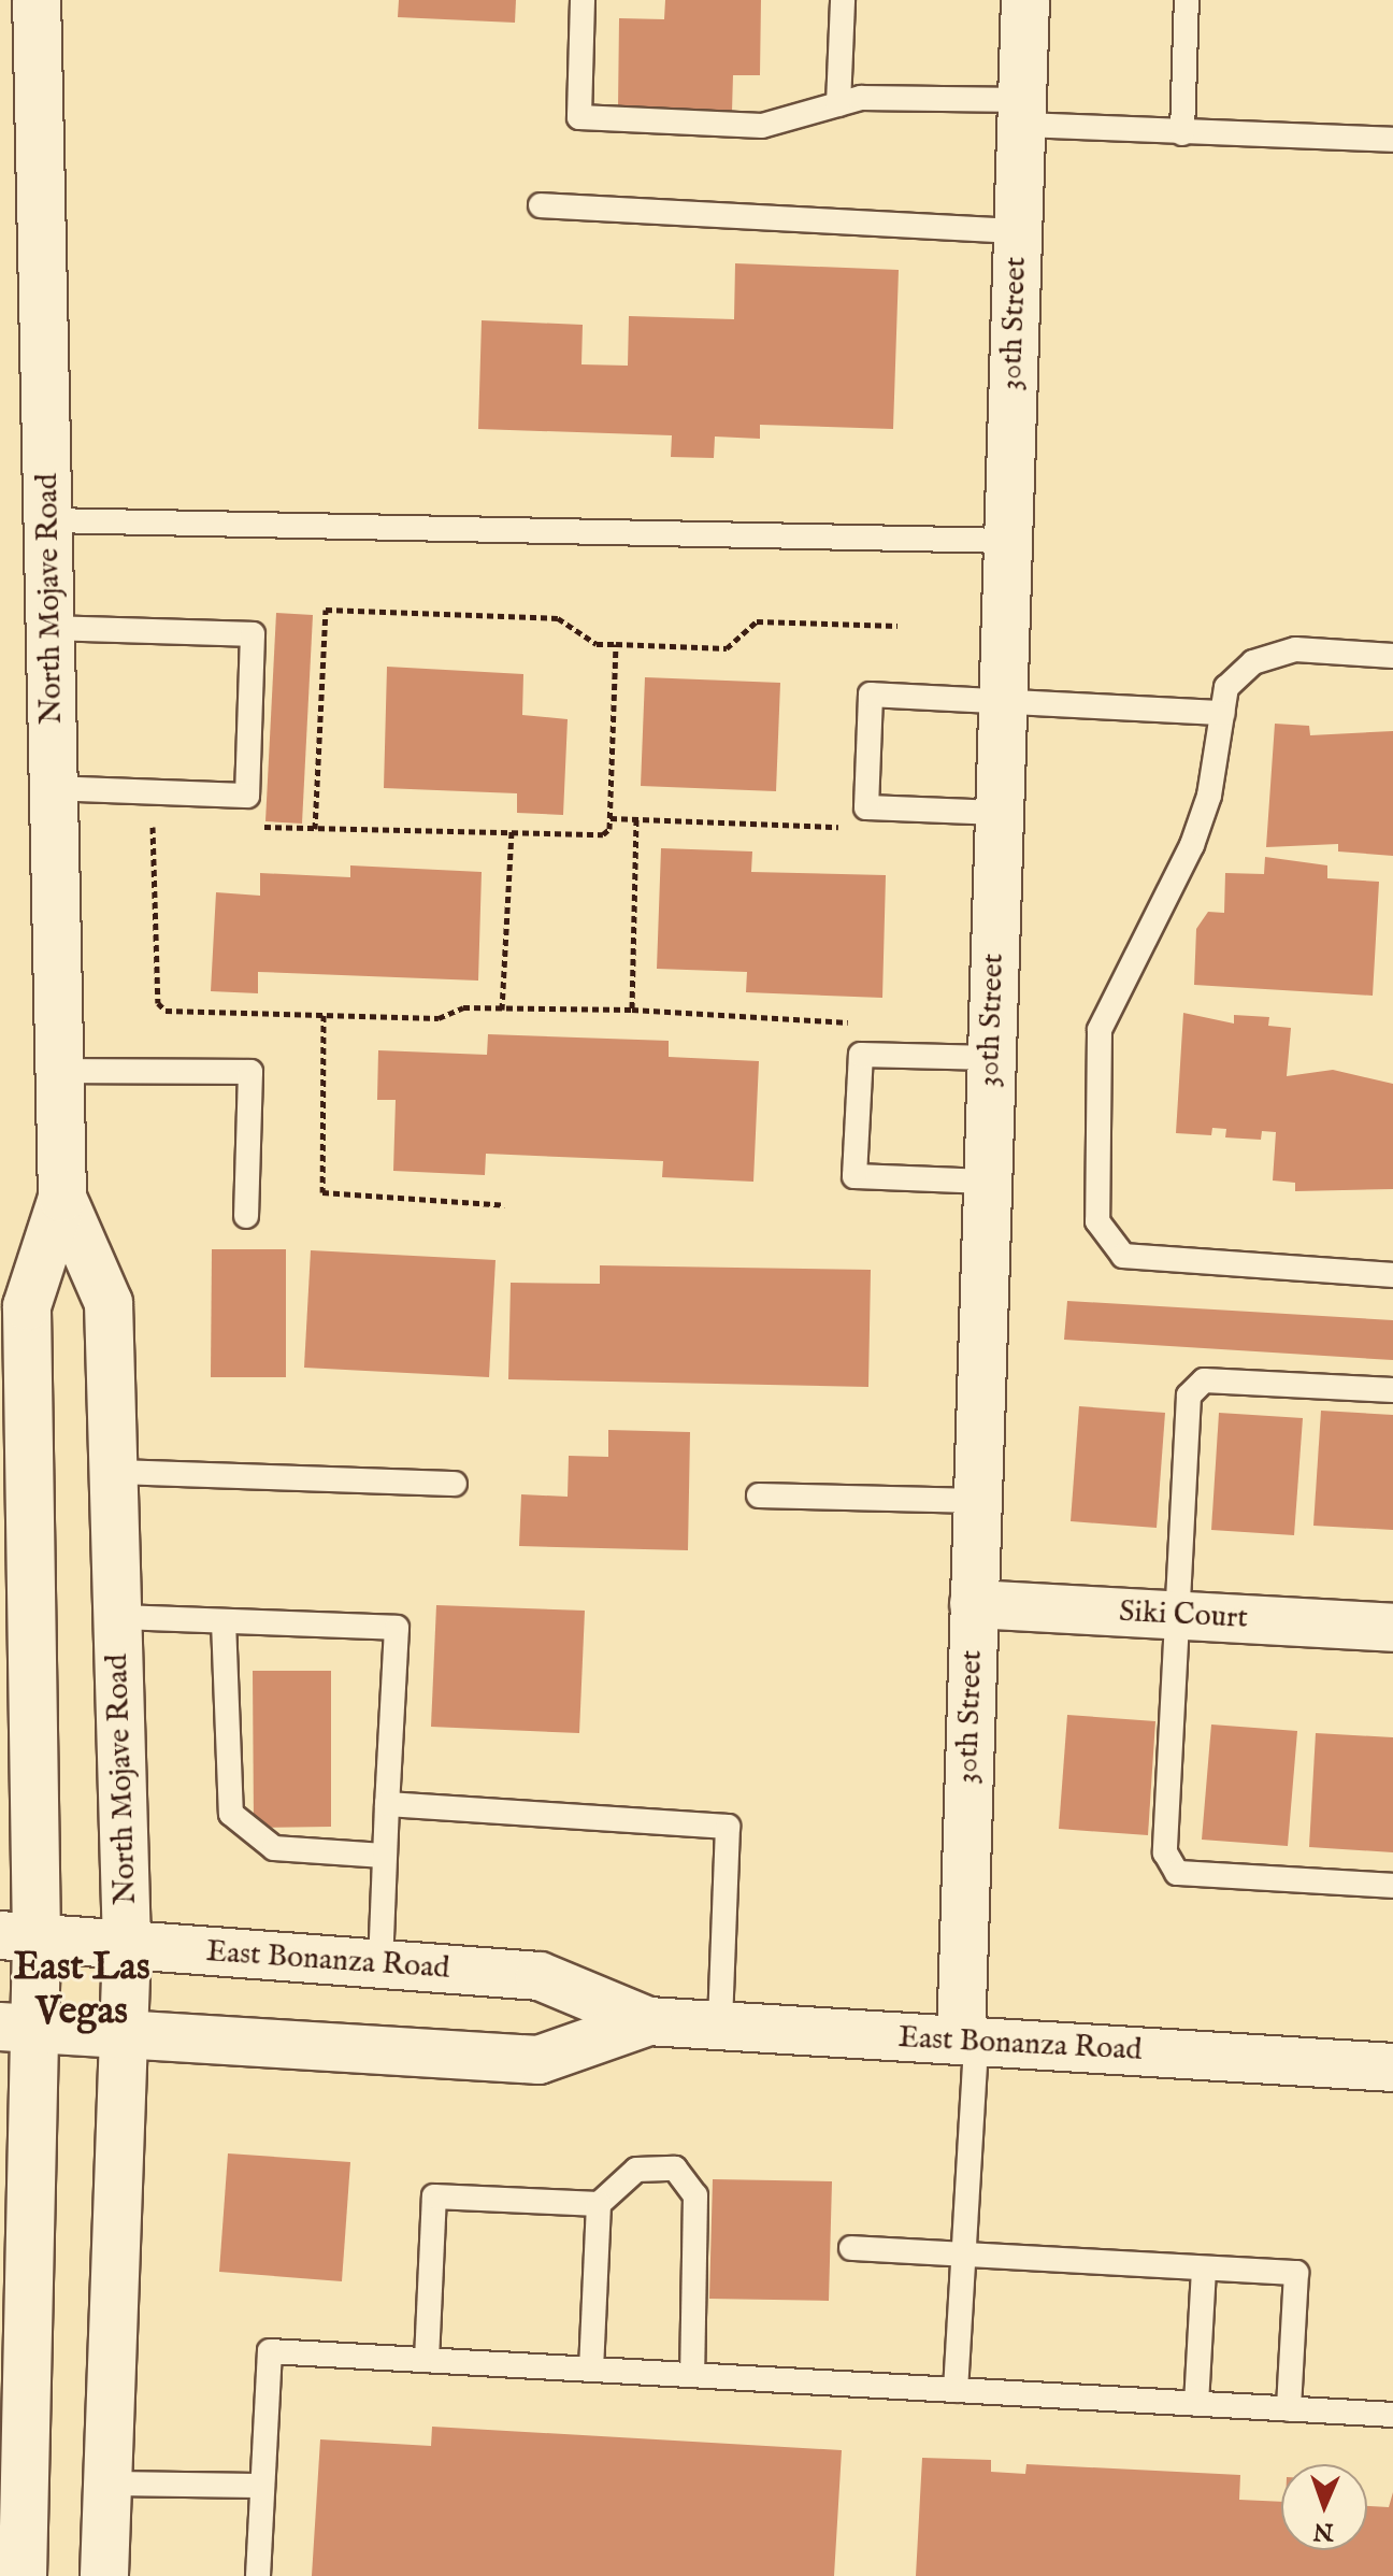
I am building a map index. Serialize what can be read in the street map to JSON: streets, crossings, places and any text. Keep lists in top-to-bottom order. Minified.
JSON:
{"streets":{"street":["30th Street","North Mojave Road","Siki Court","East Bonanza Road"]},"crossings":[["30th Street","Siki Court"],["30th Street","East Bonanza Road"],["North Mojave Road","East Bonanza Road"]],"districts":["East Las Vegas"],"north":"bottom"}
